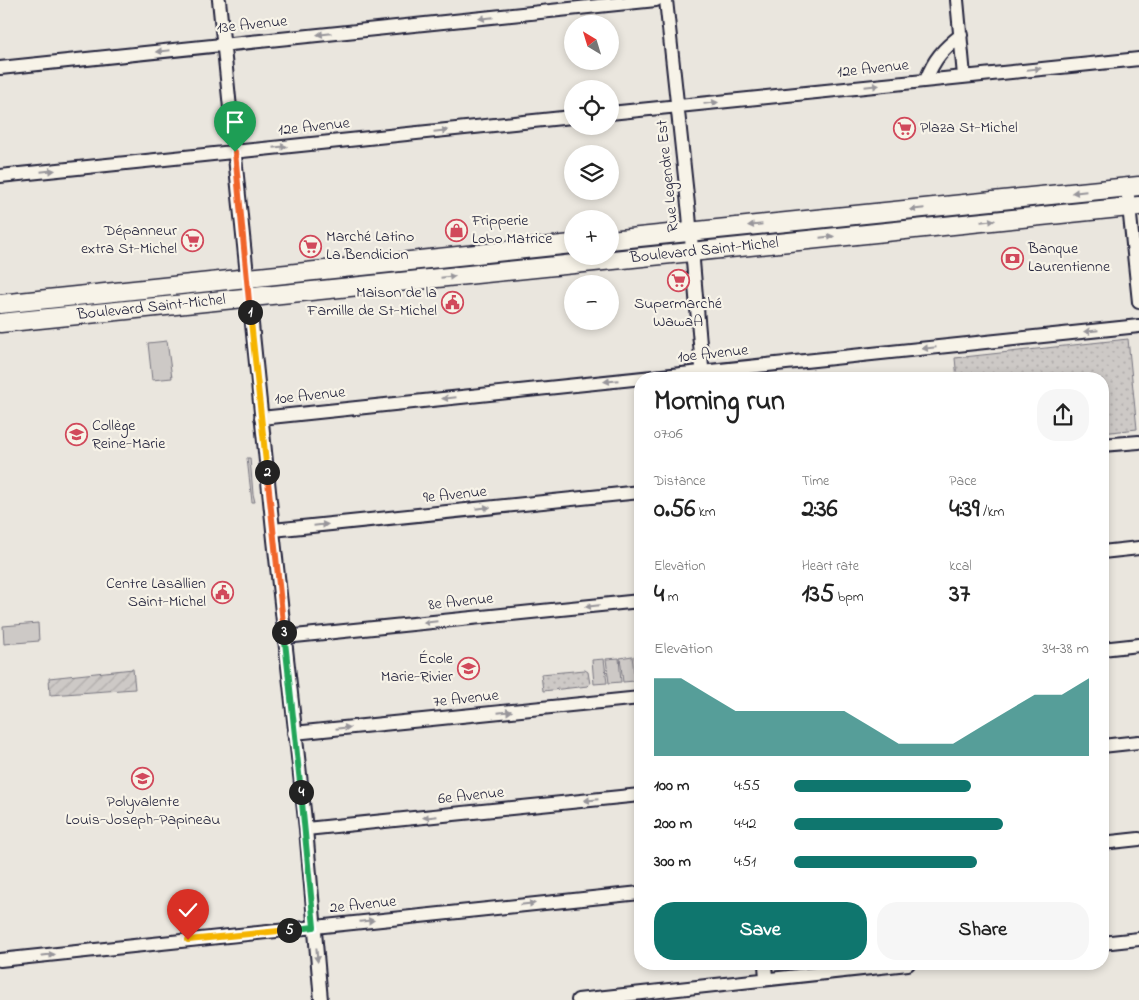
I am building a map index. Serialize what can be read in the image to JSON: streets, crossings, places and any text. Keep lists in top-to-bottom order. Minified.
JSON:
{"streets":{"main road":["Boulevard Saint-Michel"],"street":["13e Avenue","12e Avenue","Rue Legendre Est","10e Avenue","9e Avenue","8e Avenue","7e Avenue","6e Avenue","2e Avenue"]},"crossings":[["12e Avenue","Rue Legendre Est"],["Rue Legendre Est","Boulevard Saint-Michel"]],"one_way":["13e Avenue","12e Avenue","10e Avenue","9e Avenue","8e Avenue","7e Avenue","6e Avenue","2e Avenue"],"places":{"supermarket":["Plaza St-Michel","Dépanneur extra St-Michel","Marché Latino La Bendicion","Supermarché WawaA"],"shop":["Fripperie Lobo Matrice"],"bank":["Banque Laurentienne"],"public building":["Maison de la Famille de St-Michel","Centre Lasallien Saint-Michel"],"school or university":["Collège Reine-Marie","École Marie-Rivier","Polyvalente Louis-Joseph-Papineau"]},"north":"top left","page":{"map_buttons":["+","−"],"pins":["1","2","3","4","5"],"heading":["Morning run","07:06"],"stats":[["Distance","0.56 km"],["Time","2:36"],["Pace","4:39 /km"],["Elevation","4 m"],["Heart rate","135 bpm"],["kcal","37"]],"chart":["Elevation","34–38 m"],"list":[{"name":"100 m","note":"4:55"},{"name":"200 m","note":"4:42"},{"name":"300 m","note":"4:51"}],"buttons":["Save","Share"]}}
